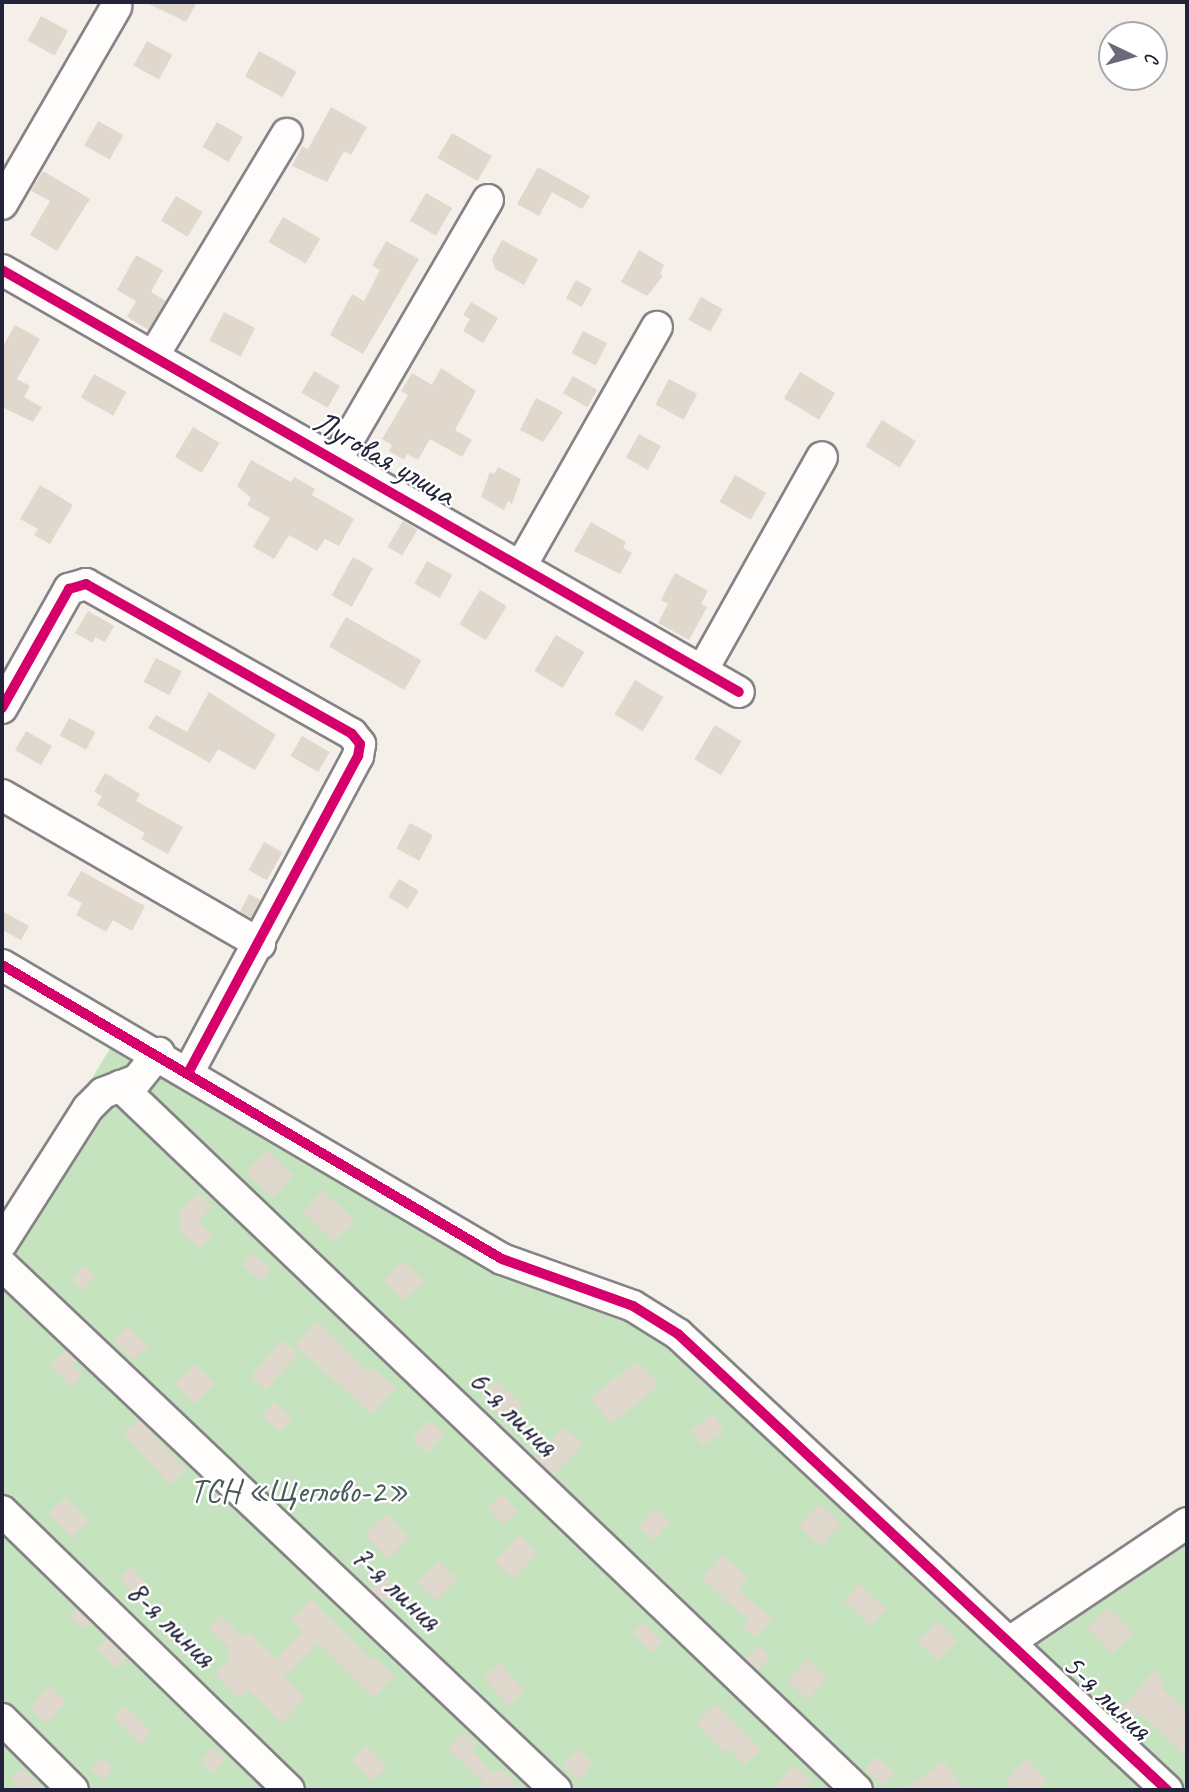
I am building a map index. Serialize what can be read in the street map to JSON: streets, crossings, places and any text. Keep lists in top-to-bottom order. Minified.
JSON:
{"streets":{"street":["Луговая улица","6-я линия","7-я линия","8-я линия","5-я линия"]},"parks":["ТСН «Щеглово-2»"],"north":"right"}
